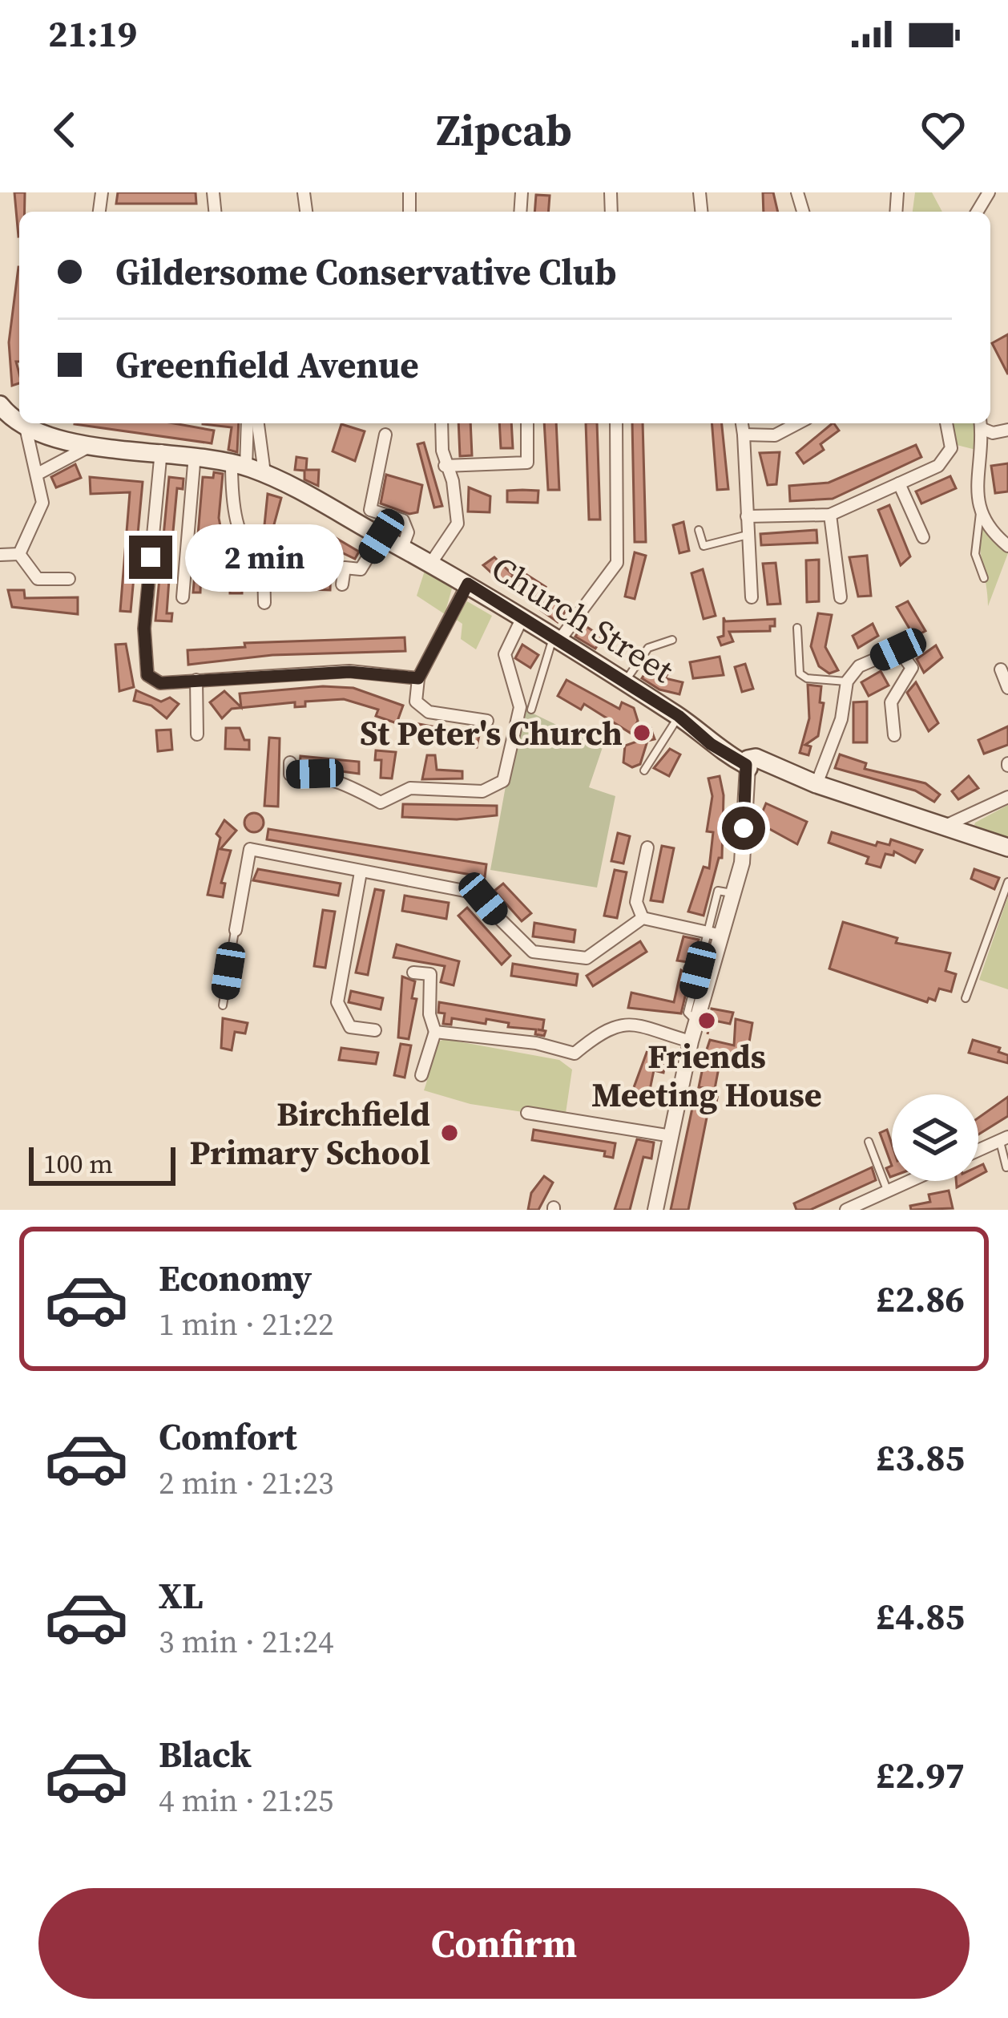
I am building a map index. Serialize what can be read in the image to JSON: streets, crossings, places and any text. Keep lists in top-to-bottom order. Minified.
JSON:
{"streets":{"main road":["Church Street"]},"places":["St Peter's Church","Friends Meeting House","Birchfield Primary School"],"scale_bar":"100 m","page":{"status":"21:19","header":"Zipcab","banner":["Gildersome Conservative Club","Greenfield Avenue"],"bubble":"2 min","scale":"100 m","list":[{"name":"Economy","note":"1 min · 21:22","value":"£2.86"},{"name":"Comfort","note":"2 min · 21:23","value":"£3.85"},{"name":"XL","note":"3 min · 21:24","value":"£4.85"},{"name":"Black","note":"4 min · 21:25","value":"£2.97"}],"buttons":"Confirm"}}
